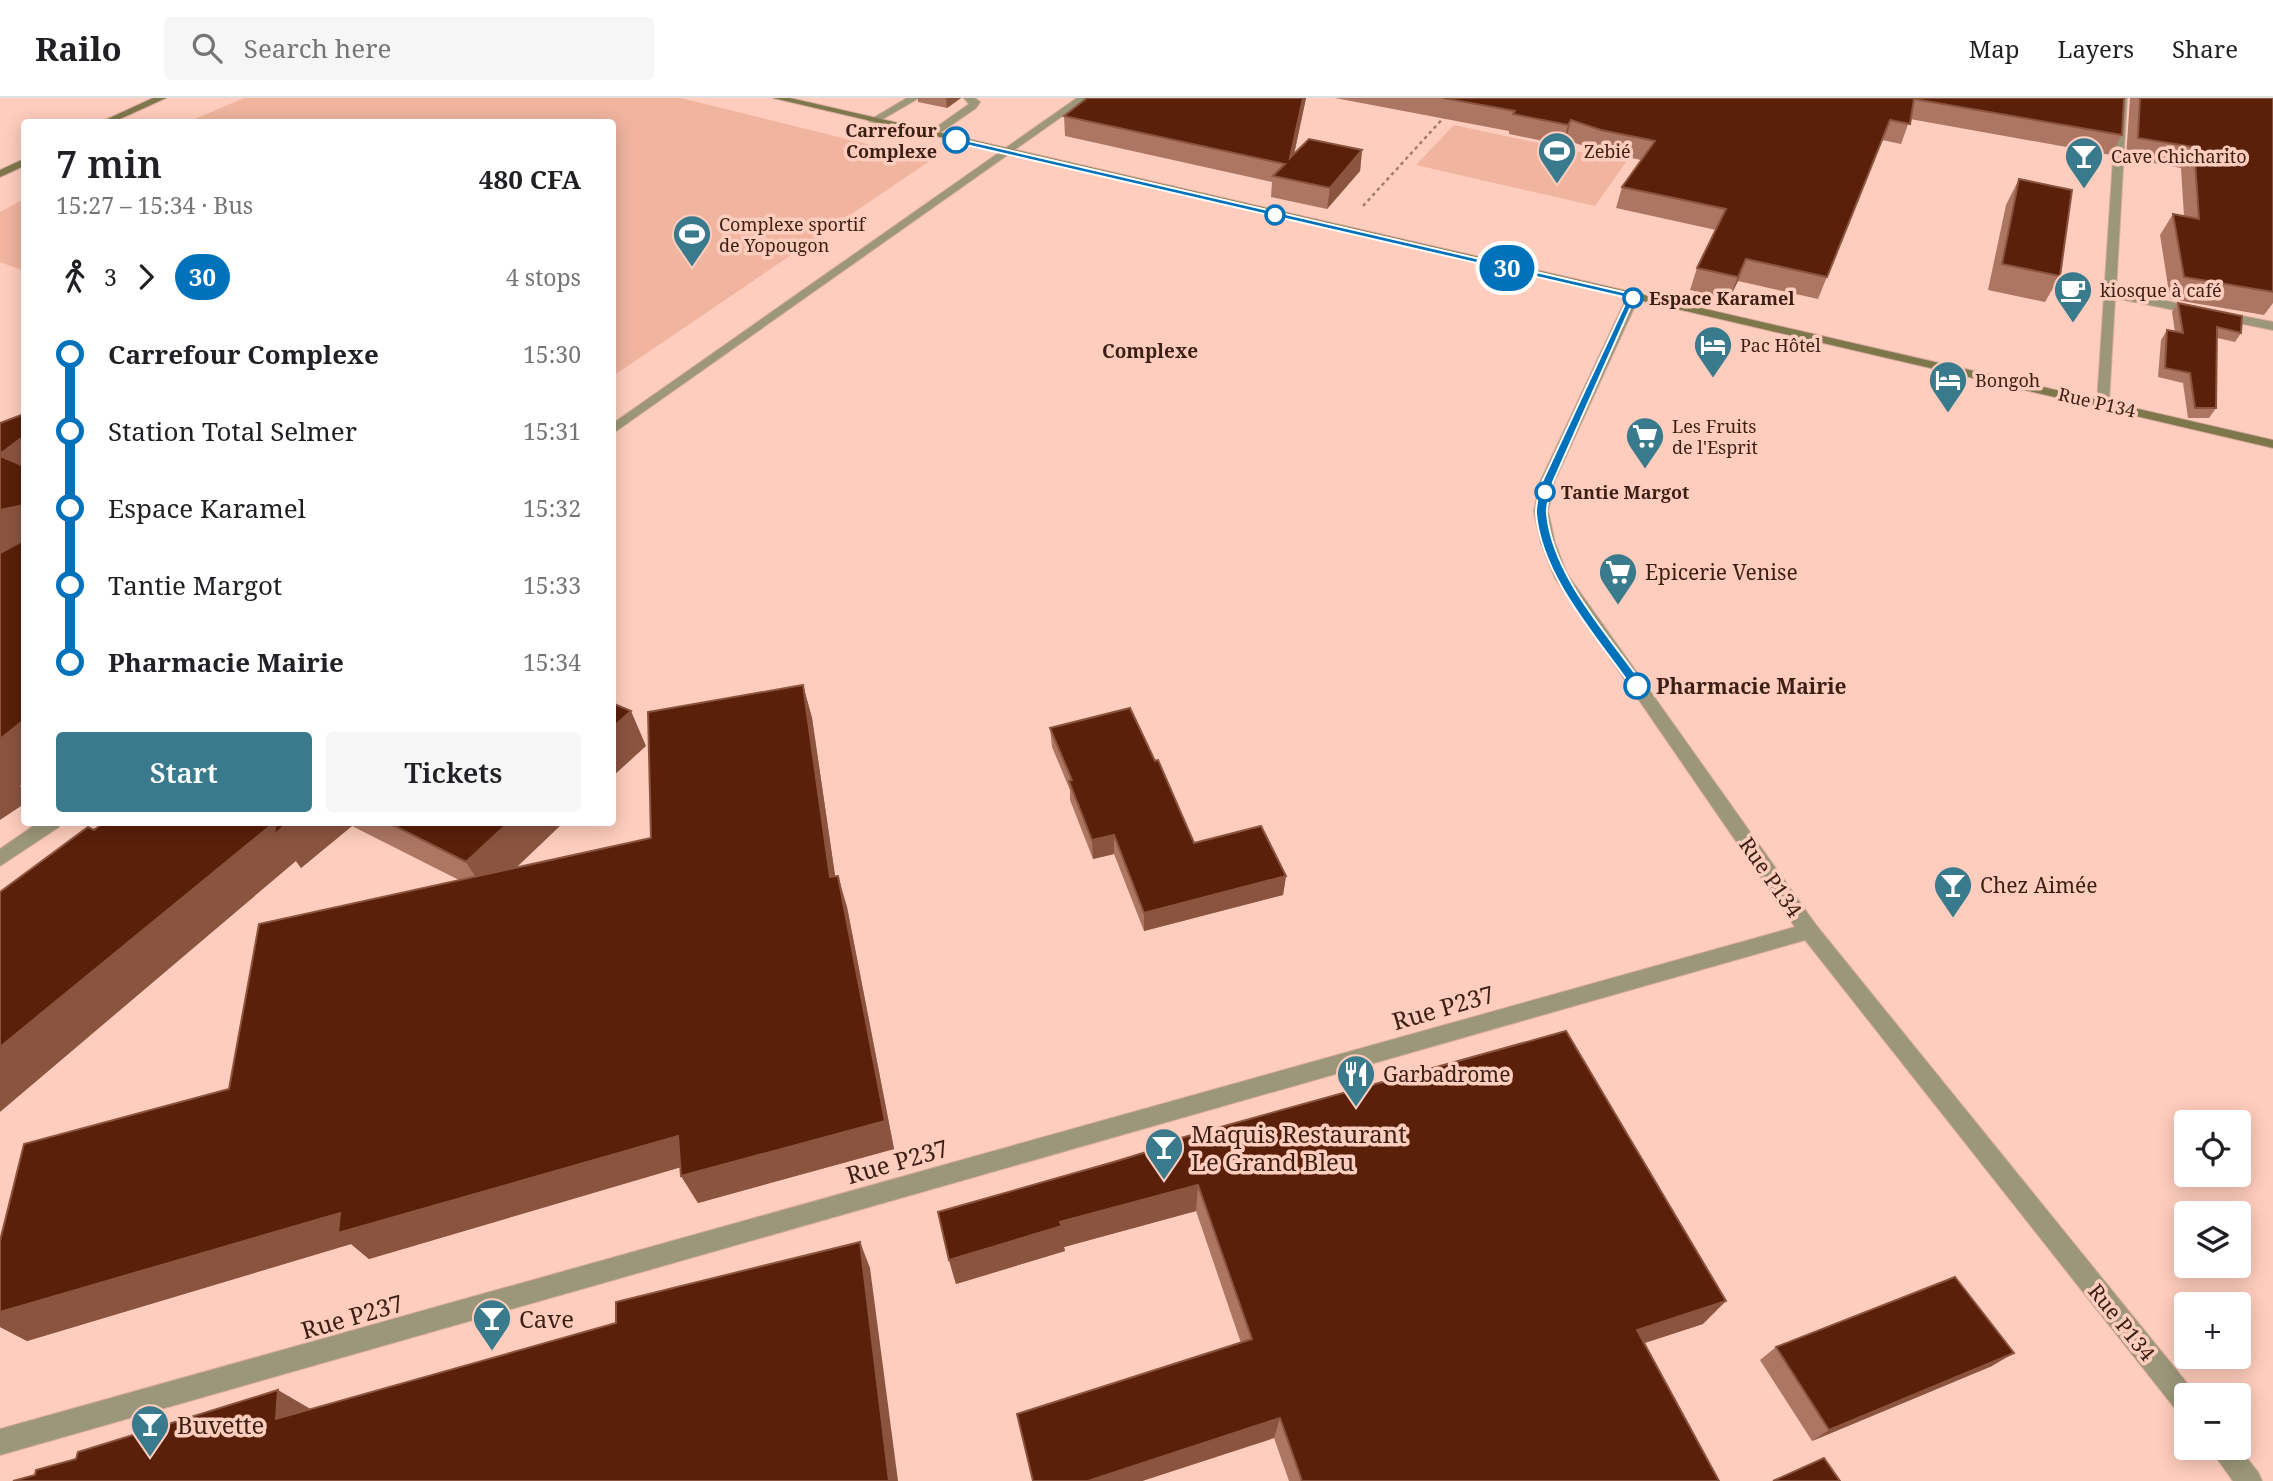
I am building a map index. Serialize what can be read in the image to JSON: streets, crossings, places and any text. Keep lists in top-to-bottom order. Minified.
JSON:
{"streets":{"street":["Rue P134","Rue P237"]},"crossings":[["Rue P134","Rue P237"]],"districts":["Complexe"],"places":{"other":["Carrefour Complexe","Espace Karamel","Tantie Margot","Pharmacie Mairie"],"sports":["Zebié","Complexe sportif de Yopougon"],"bar":["Cave Chicharito","Chez Aimée","Maquis Restaurant Le Grand Bleu","Cave","Buvette"],"cafe":["kiosque à café"],"hotel":["Pac Hôtel","Bongoh"],"supermarket":["Les Fruits de l'Esprit","Epicerie Venise"],"restaurant":["Garbadrome"]},"lines":["bus line 30"],"page":{"header":"Railo","search":"Search here","nav":["Map","Layers","Share"],"on_map":"30","heading":["7 min","15:27 – 15:34 · Bus","480 CFA"],"legs":["3","30","4 stops"],"list":[{"name":"Carrefour Complexe","value":"15:30"},{"name":"Station Total Selmer","value":"15:31"},{"name":"Espace Karamel","value":"15:32"},{"name":"Tantie Margot","value":"15:33"},{"name":"Pharmacie Mairie","value":"15:34"}],"buttons":["Start","Tickets"],"map_buttons":["+","−"]}}
